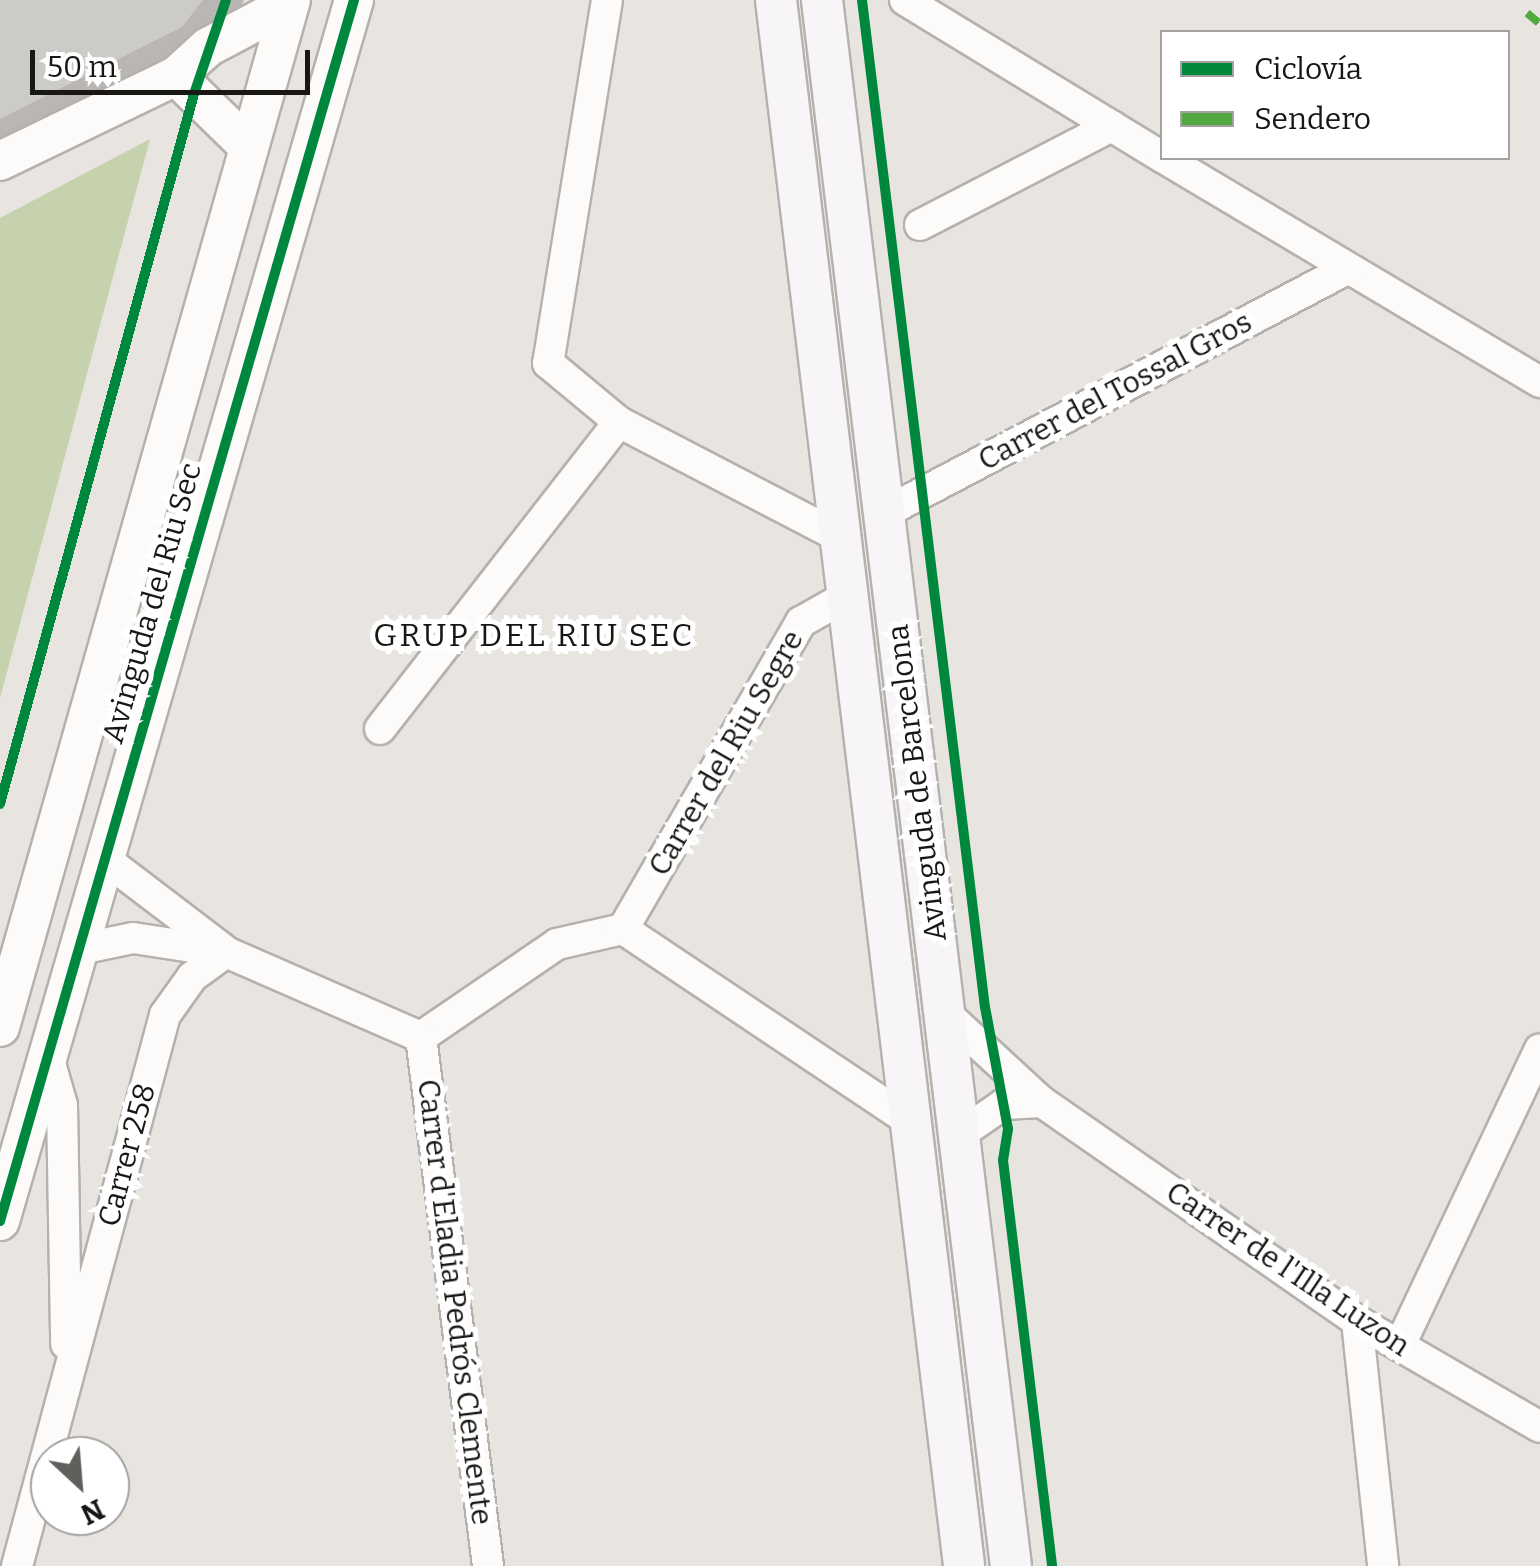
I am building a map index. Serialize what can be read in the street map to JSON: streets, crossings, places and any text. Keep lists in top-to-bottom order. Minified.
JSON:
{"streets":{"main road":["Avinguda de Barcelona"],"street":["Carrer del Tossal Gros","Avinguda del Riu Sec","Carrer del Riu Segre","Carrer 258","Carrer de l'Illa Luzon","Carrer d'Eladia Pedrós Clemente"]},"crossings":[["Carrer del Tossal Gros","Avinguda de Barcelona"],["Avinguda del Riu Sec","Carrer 258"],["Avinguda del Riu Sec","Carrer d'Eladia Pedrós Clemente"],["Carrer del Riu Segre","Avinguda de Barcelona"],["Carrer del Riu Segre","Carrer d'Eladia Pedrós Clemente"],["Avinguda de Barcelona","Carrer de l'Illa Luzon"],["Carrer 258","Carrer d'Eladia Pedrós Clemente"]],"districts":["GRUP DEL RIU SEC"],"legend":["Ciclovía","Sendero"],"scale_bar":"50 m","north":"bottom right"}
